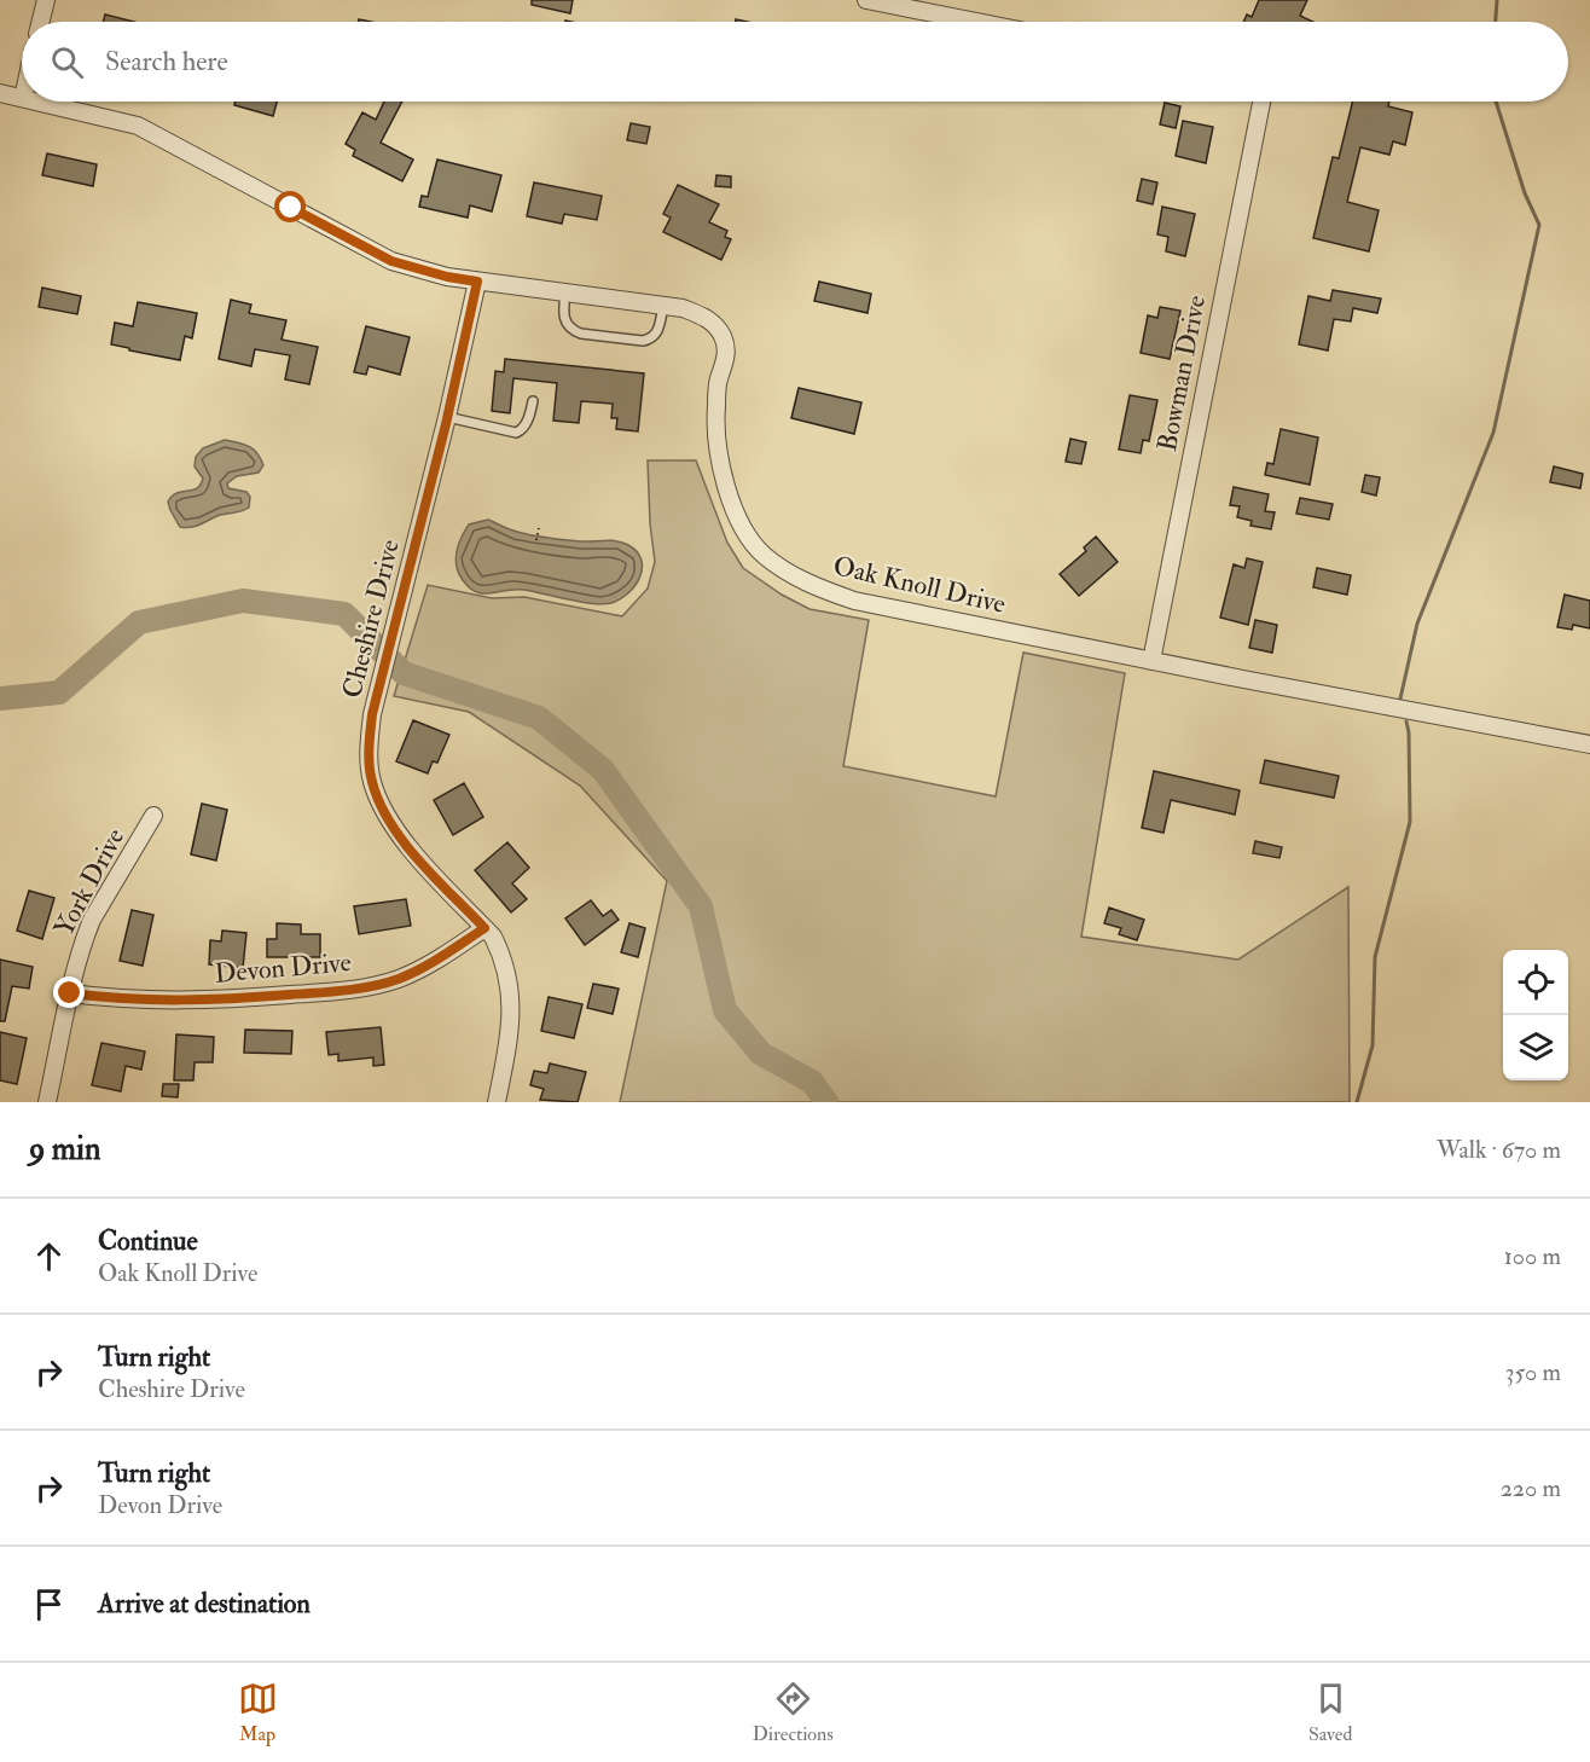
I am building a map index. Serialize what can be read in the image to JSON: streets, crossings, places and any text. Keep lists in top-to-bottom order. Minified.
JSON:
{"streets":{"street":["Bowman Drive","Oak Knoll Drive","Cheshire Drive","York Drive","Devon Drive"]},"crossings":[["Bowman Drive","Oak Knoll Drive"],["Oak Knoll Drive","Cheshire Drive"],["Cheshire Drive","Devon Drive"],["York Drive","Devon Drive"]],"page":{"search":"Search here","heading":["9 min","Walk · 670 m"],"list":[["Continue","Oak Knoll Drive","100 m"],["Turn right","Cheshire Drive","350 m"],["Turn right","Devon Drive","220 m"],"Arrive at destination"],"nav":["Map","Directions","Saved"]}}
